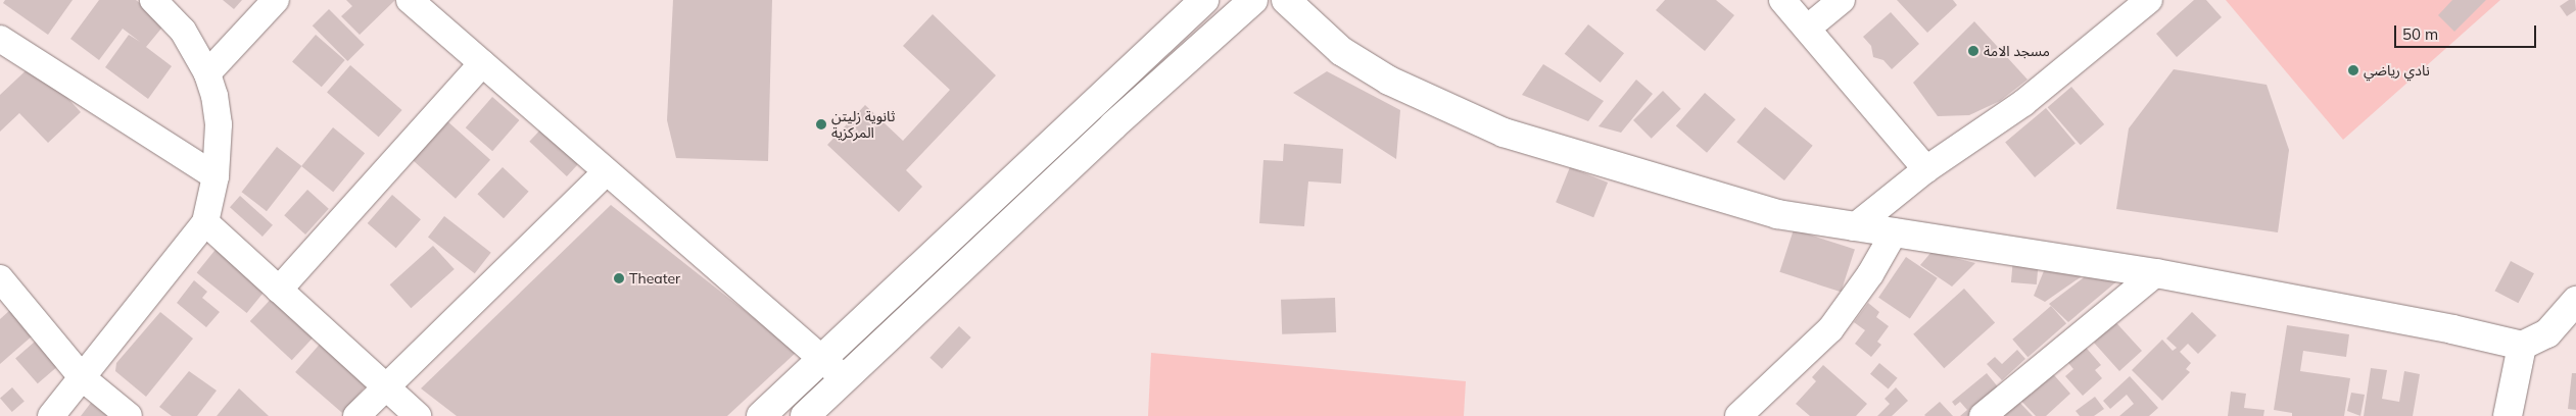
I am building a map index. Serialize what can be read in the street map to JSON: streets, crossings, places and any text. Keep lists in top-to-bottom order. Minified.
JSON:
{"places":["مسجد الامة","نادي رياضي","ثانوية زليتن المركزية","Theater"],"scale_bar":"50 m"}
